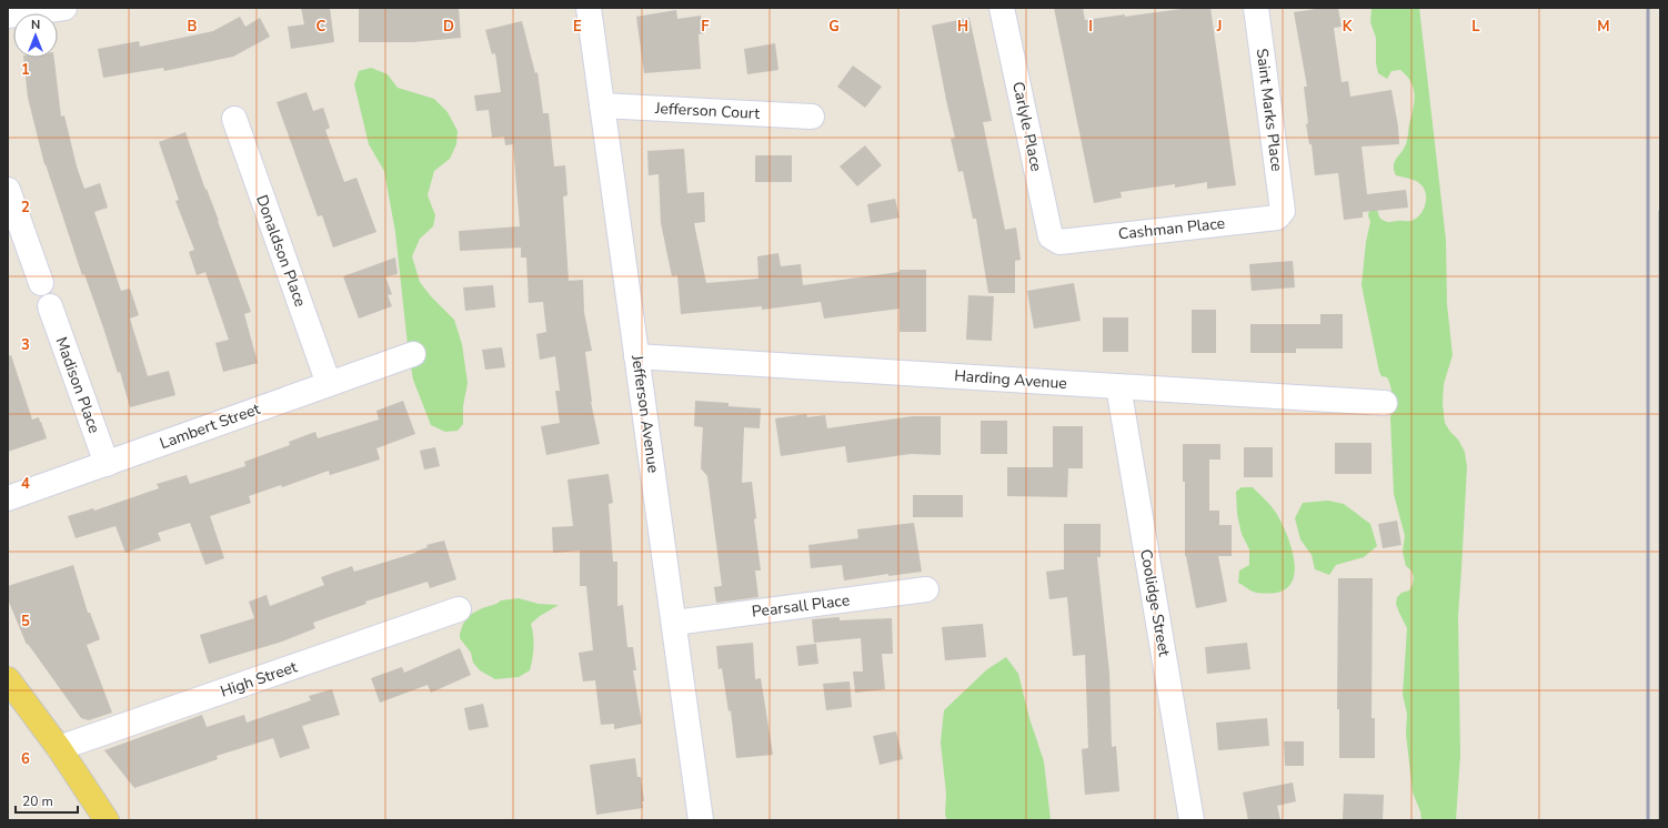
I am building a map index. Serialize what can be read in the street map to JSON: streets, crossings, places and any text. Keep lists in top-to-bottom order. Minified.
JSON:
{"streets":{"street":["Saint Marks Place","Jefferson Court","Carlyle Place","Cashman Place","Donaldson Place","Harding Avenue","Madison Place","Jefferson Avenue","Lambert Street","Coolidge Street","Pearsall Place","High Street"]},"crossings":[["Saint Marks Place","Cashman Place"],["Jefferson Court","Jefferson Avenue"],["Carlyle Place","Cashman Place"],["Donaldson Place","Lambert Street"],["Harding Avenue","Jefferson Avenue"],["Harding Avenue","Coolidge Street"],["Madison Place","Lambert Street"],["Jefferson Avenue","Pearsall Place"]],"scale_bar":"20 m","north":"top","grid":{"columns":["B","C","D","E","F","G","H","I","J","K","L","M"],"rows":["1","2","3","4","5","6"]}}
